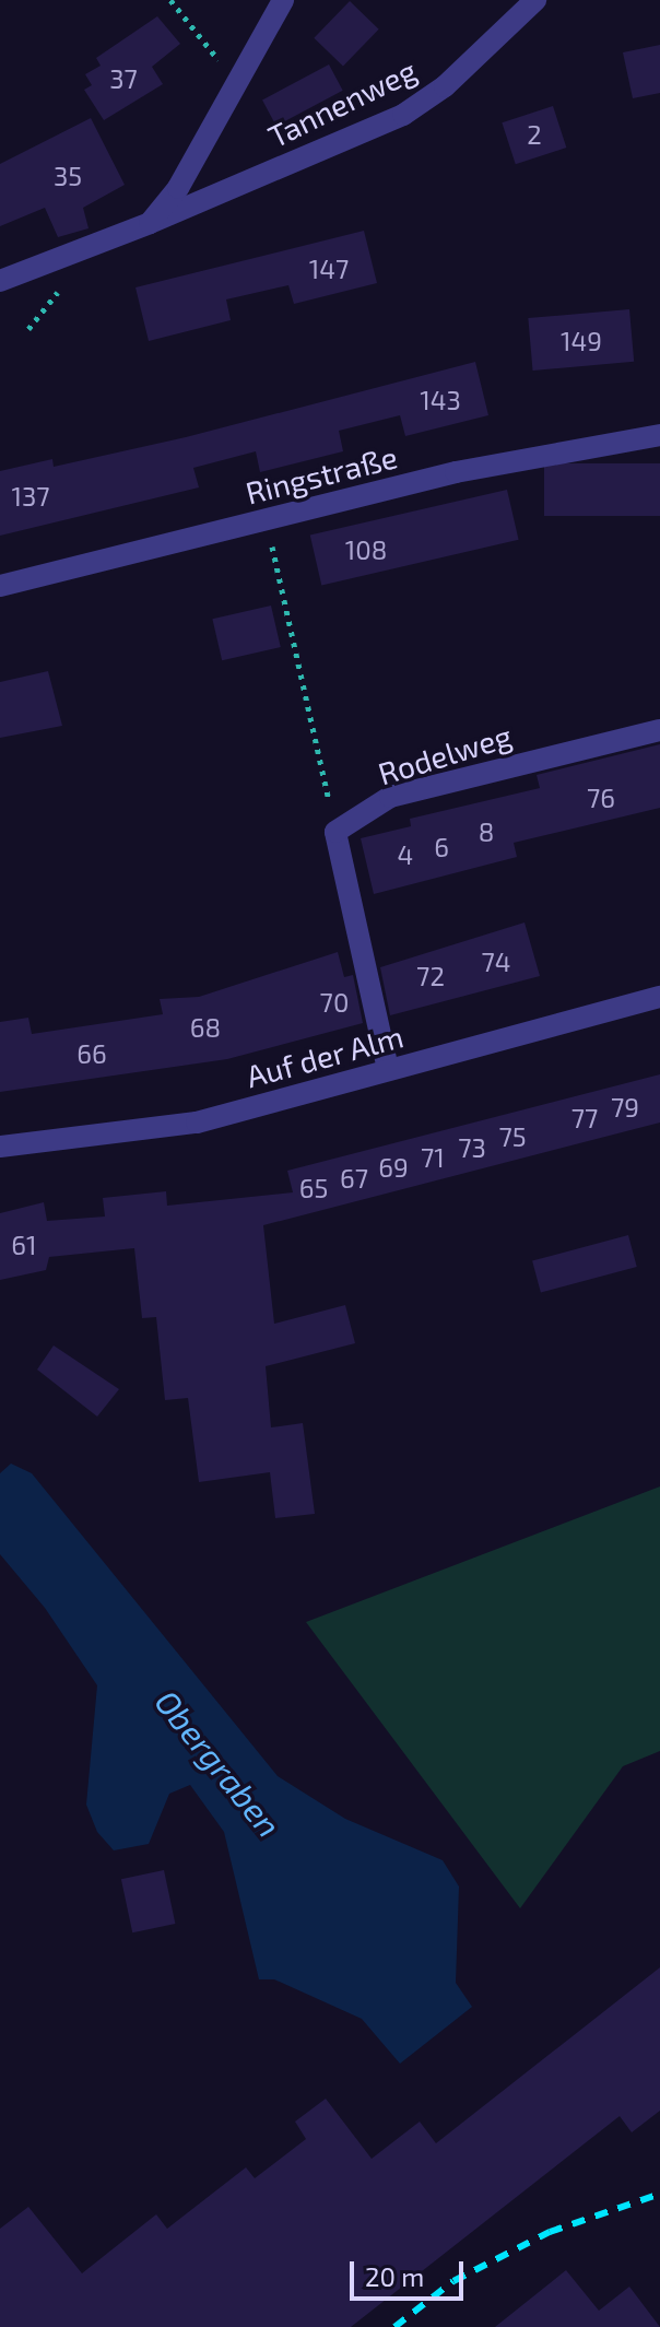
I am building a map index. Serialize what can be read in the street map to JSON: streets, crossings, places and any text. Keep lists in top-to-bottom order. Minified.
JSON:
{"streets":{"street":["Tannenweg","Ringstraße","Rodelweg","Auf der Alm"]},"water":["Obergraben"],"house_numbers":["37","2","35","147","149","143","137","108","76","8","6","4","74","72","70","68","66","79","77","75","73","71","69","67","65","61"],"scale_bar":"20 m"}
